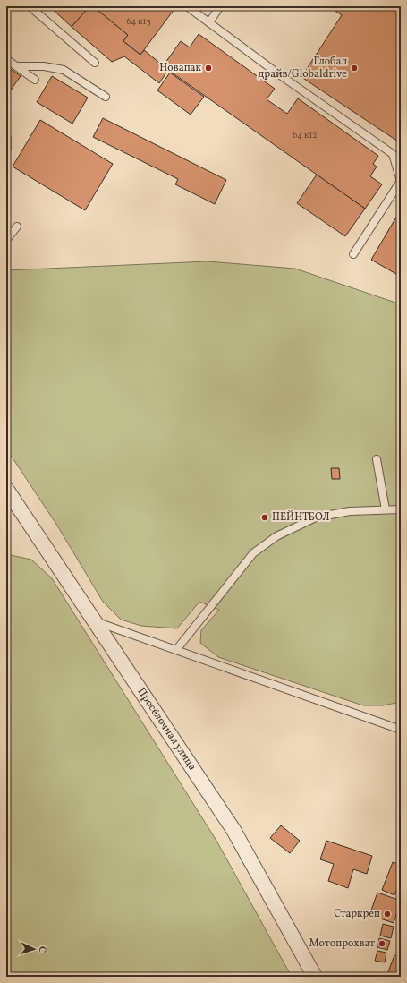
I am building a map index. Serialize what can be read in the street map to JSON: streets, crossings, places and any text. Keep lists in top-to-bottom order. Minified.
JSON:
{"streets":{"street":["Просёлочная улица"]},"places":["Новапак","Глобал драйв/Globaldrive","ПЕЙНТБОЛ","Старкреп","Мотопрохват"],"house_numbers":["64 к13","64 к12"],"north":"right"}
